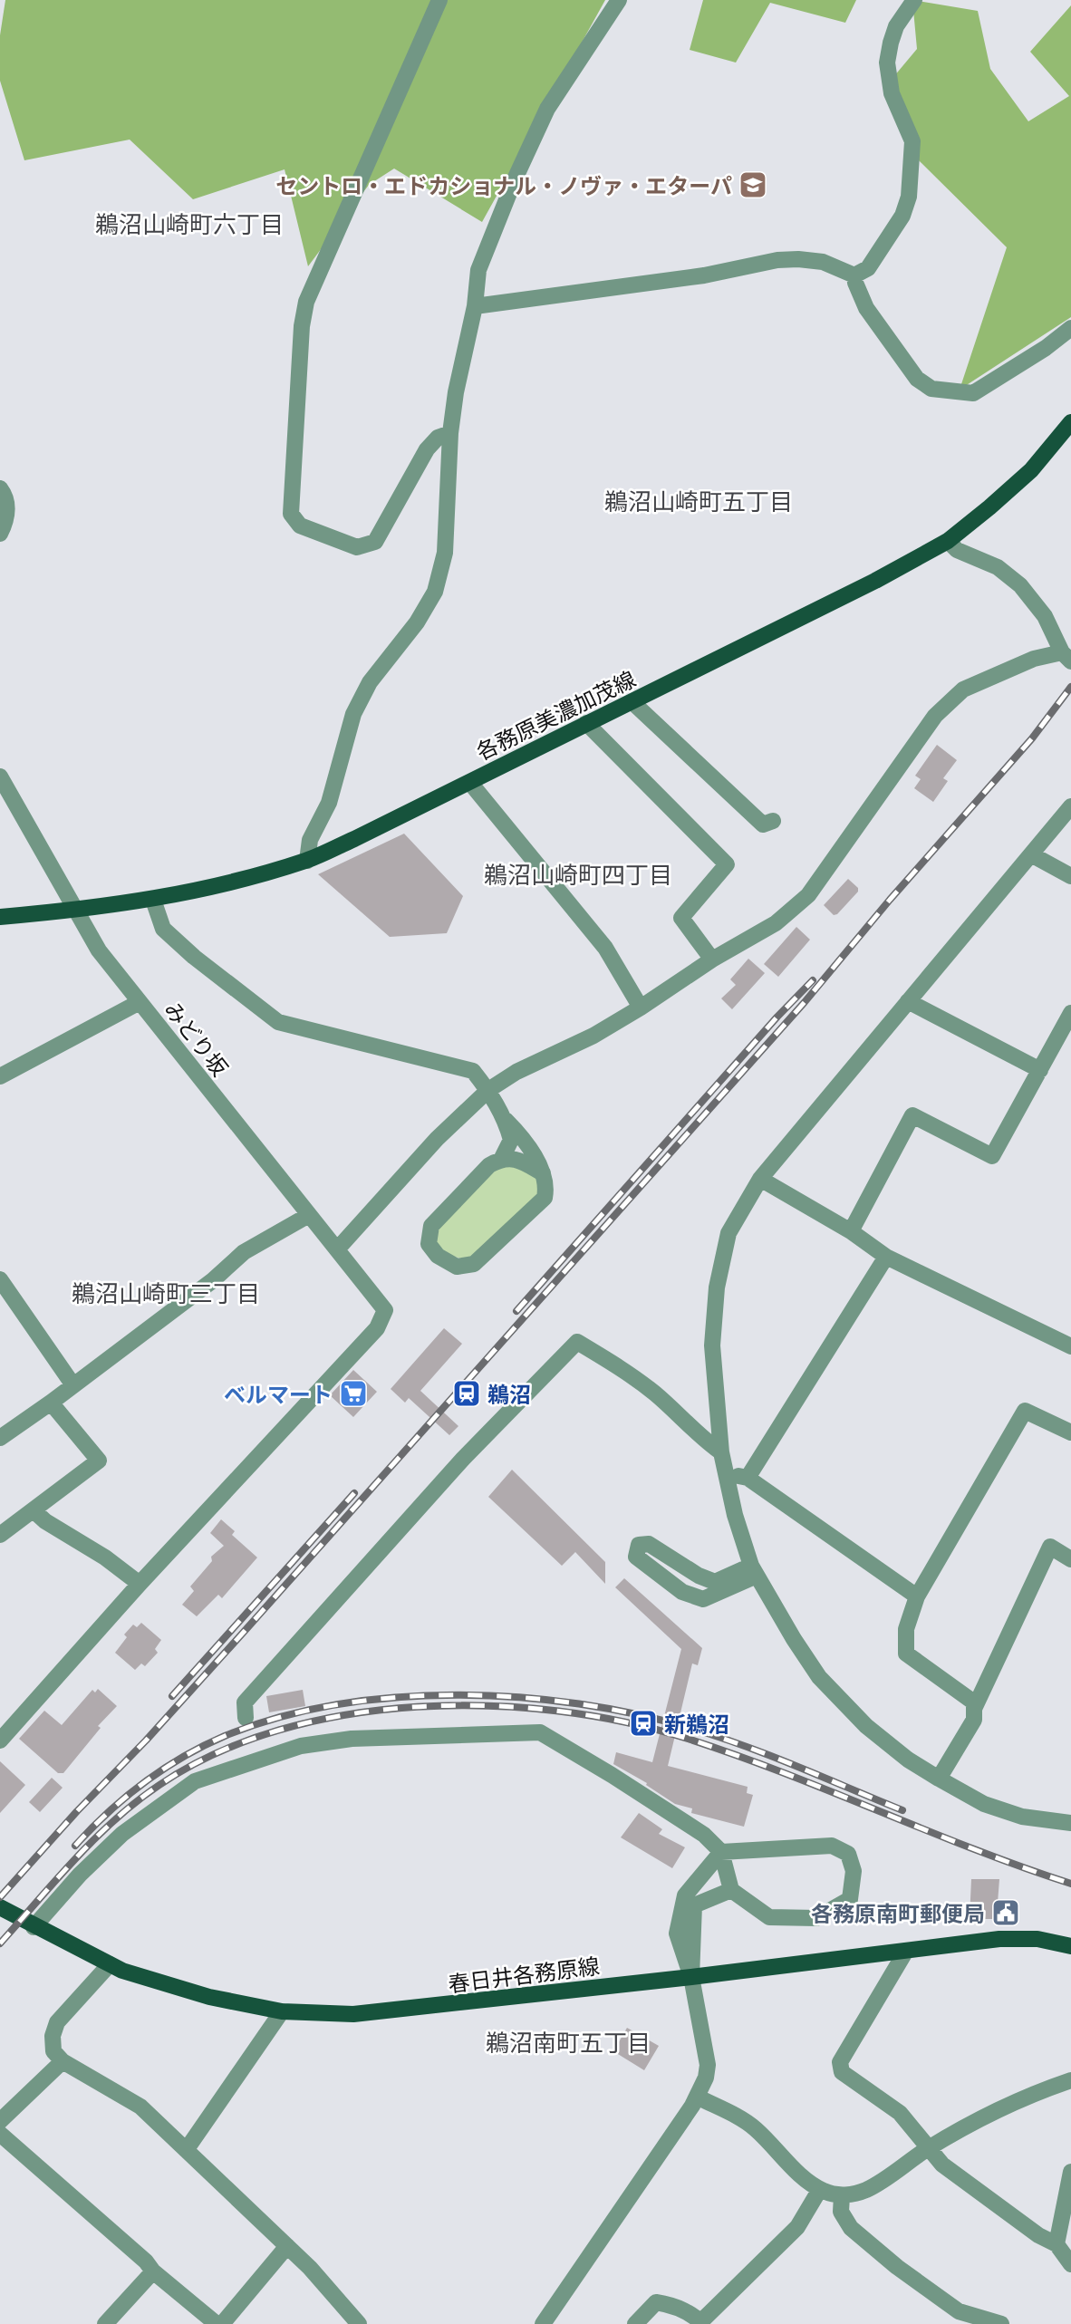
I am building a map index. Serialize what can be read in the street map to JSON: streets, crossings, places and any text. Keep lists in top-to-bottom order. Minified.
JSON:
{"streets":{"main road":["各務原美濃加茂線","春日井各務原線"],"street":["みどり坂"]},"crossings":[["各務原美濃加茂線","みどり坂"]],"districts":["鵜沼山崎町六丁目","鵜沼山崎町五丁目","鵜沼山崎町四丁目","鵜沼山崎町三丁目","鵜沼南町五丁目"],"places":{"school or university":["セントロ・エドカショナル・ノヴァ・エターパ"],"supermarket":["ベルマート"],"station":["鵜沼","新鵜沼"],"public building":["各務原南町郵便局"]}}
